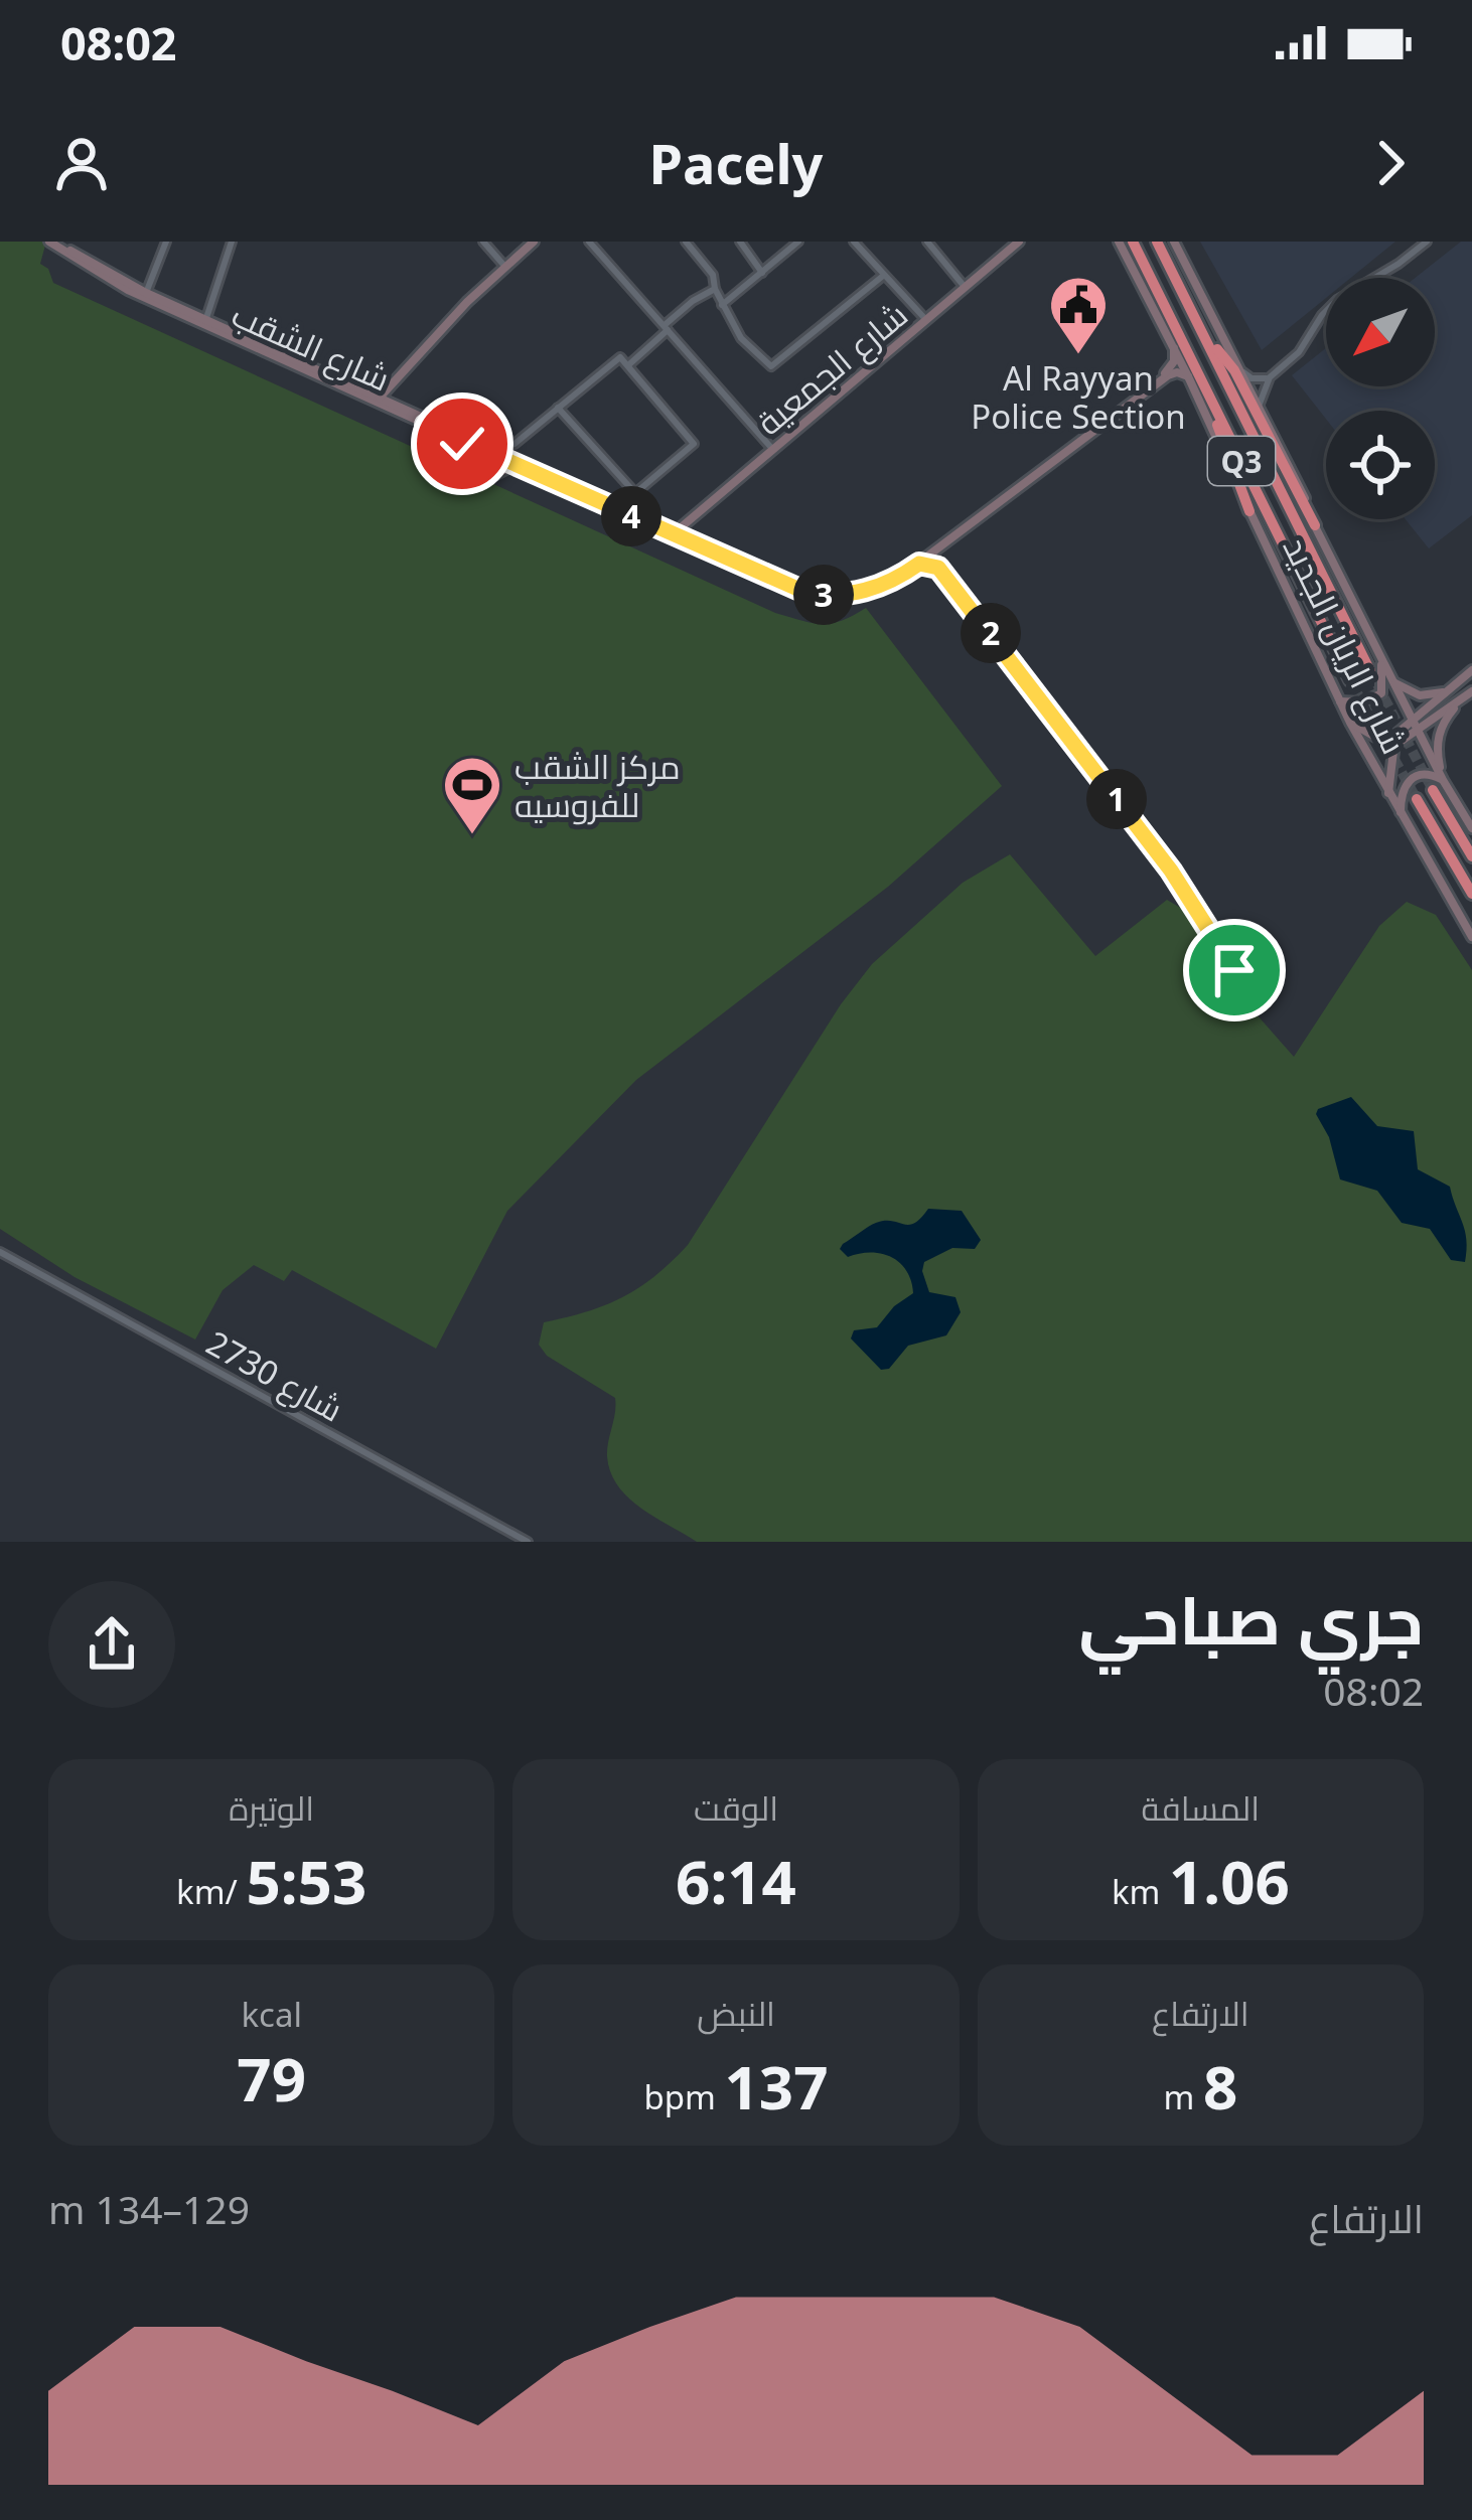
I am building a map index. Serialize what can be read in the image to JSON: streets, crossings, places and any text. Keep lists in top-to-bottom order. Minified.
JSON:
{"streets":{"highway":["Q3","شارع الريان الجديد"],"street":["شارع الشقب","شارع الجمعية","شارع 2730"]},"crossings":[["شارع الشقب","شارع الجمعية"],["شارع الشقب","شارع الريان الجديد"]],"places":{"public building":["Al Rayyan Police Section"],"sports":["مركز الشقب للفروسيه"]},"north":"bottom left","page":{"status":"08:02","header":"Pacely","pins":["4","3","2","1"],"heading":["جري صباحي","08:02"],"stats":[["المسافة","1.06 km"],["الوقت","6:14"],["الوتيرة","5:53 /km"],["الارتفاع","8 m"],["النبض","137 bpm"],["kcal","79"]],"chart":["الارتفاع","129–134 m"]}}
